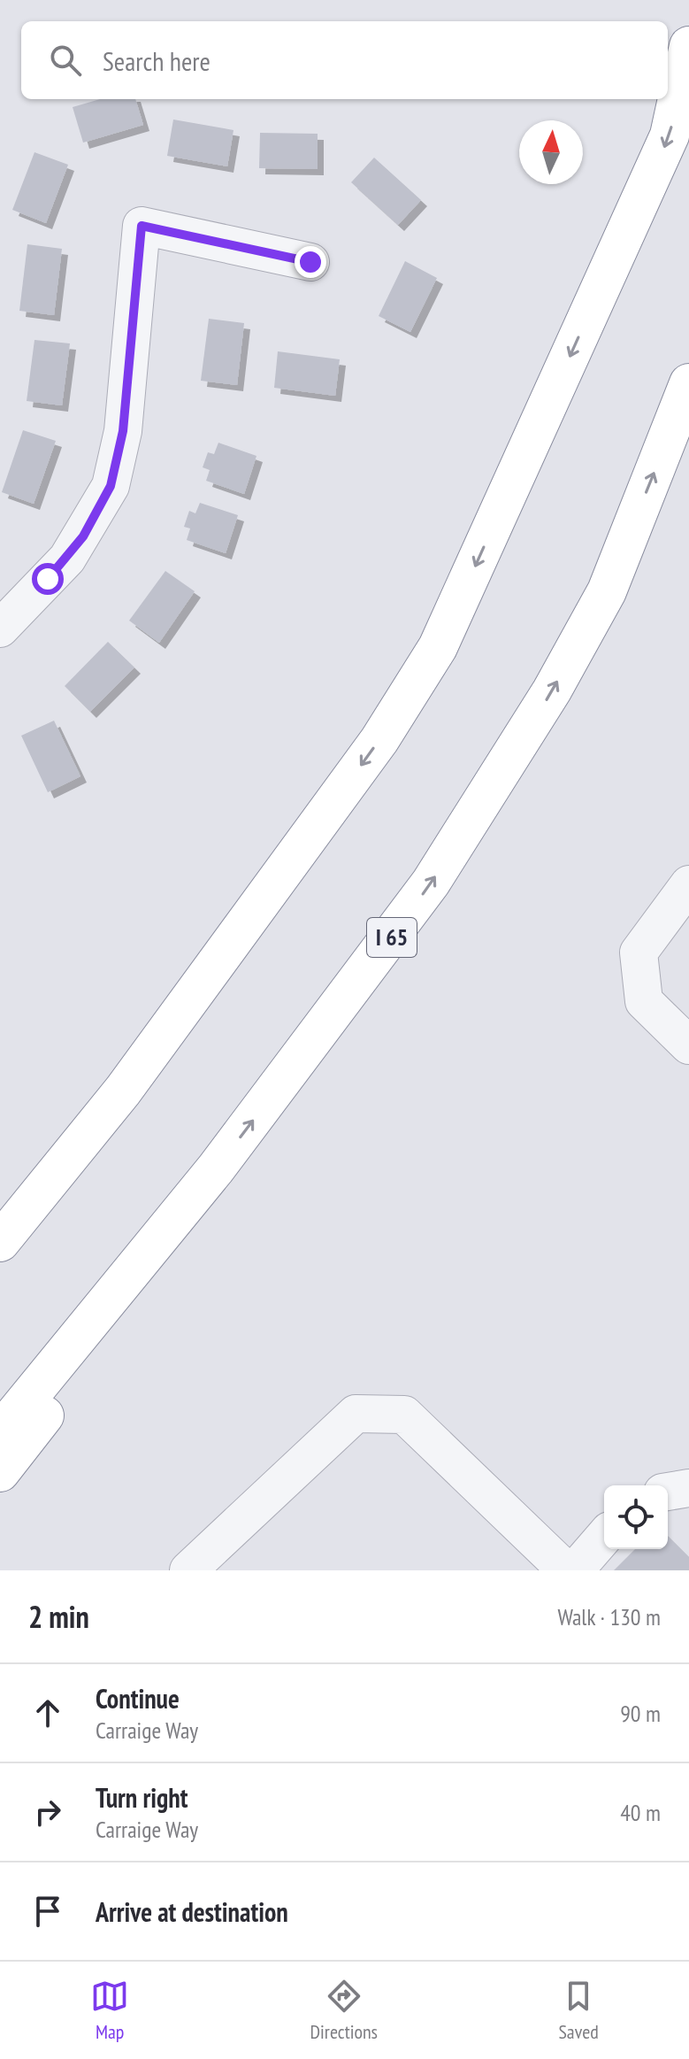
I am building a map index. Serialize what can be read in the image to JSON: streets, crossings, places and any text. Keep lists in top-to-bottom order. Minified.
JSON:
{"streets":{"highway":["I 65"]},"north":"top","page":{"search":"Search here","heading":["2 min","Walk · 130 m"],"list":[["Continue","Carraige Way","90 m"],["Turn right","Carraige Way","40 m"],"Arrive at destination"],"nav":["Map","Directions","Saved"]}}
